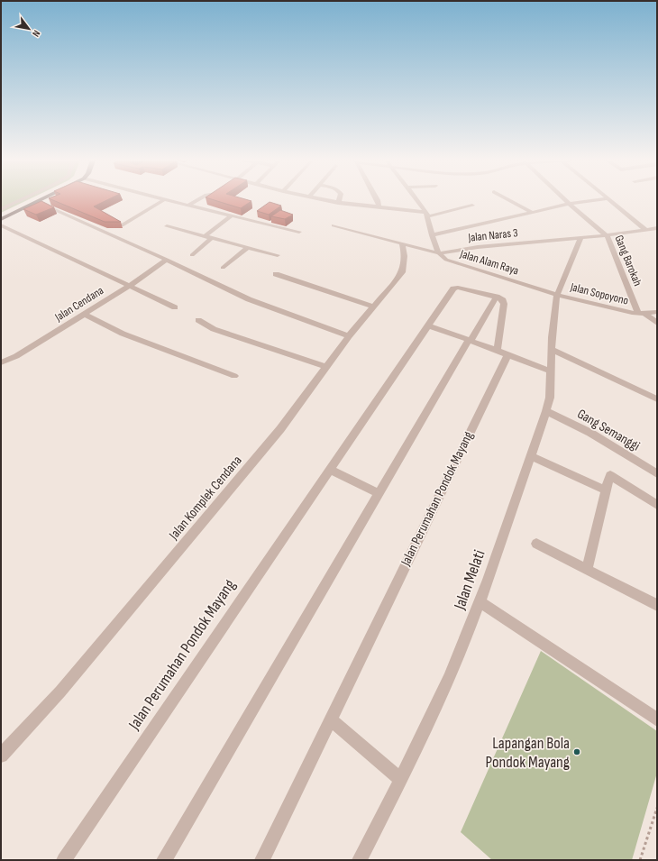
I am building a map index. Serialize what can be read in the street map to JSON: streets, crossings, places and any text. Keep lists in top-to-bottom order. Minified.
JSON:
{"streets":{"street":["Jalan Naras 3","Gang Barokah","Jalan Alam Raya","Jalan Sopoyono","Jalan Cendana","Gang Semanggi","Jalan Komplek Cendana","Jalan Perumahan Pondok Mayang","Jalan Melati"]},"crossings":[["Jalan Naras 3","Gang Barokah"],["Jalan Naras 3","Jalan Alam Raya"],["Jalan Naras 3","Jalan Komplek Cendana"],["Jalan Naras 3","Jalan Melati"],["Gang Barokah","Jalan Sopoyono"],["Jalan Alam Raya","Jalan Sopoyono"],["Jalan Alam Raya","Jalan Melati"],["Jalan Sopoyono","Jalan Melati"],["Gang Semanggi","Jalan Melati"]],"places":["Lapangan Bola Pondok Mayang"],"north":"bottom right"}
